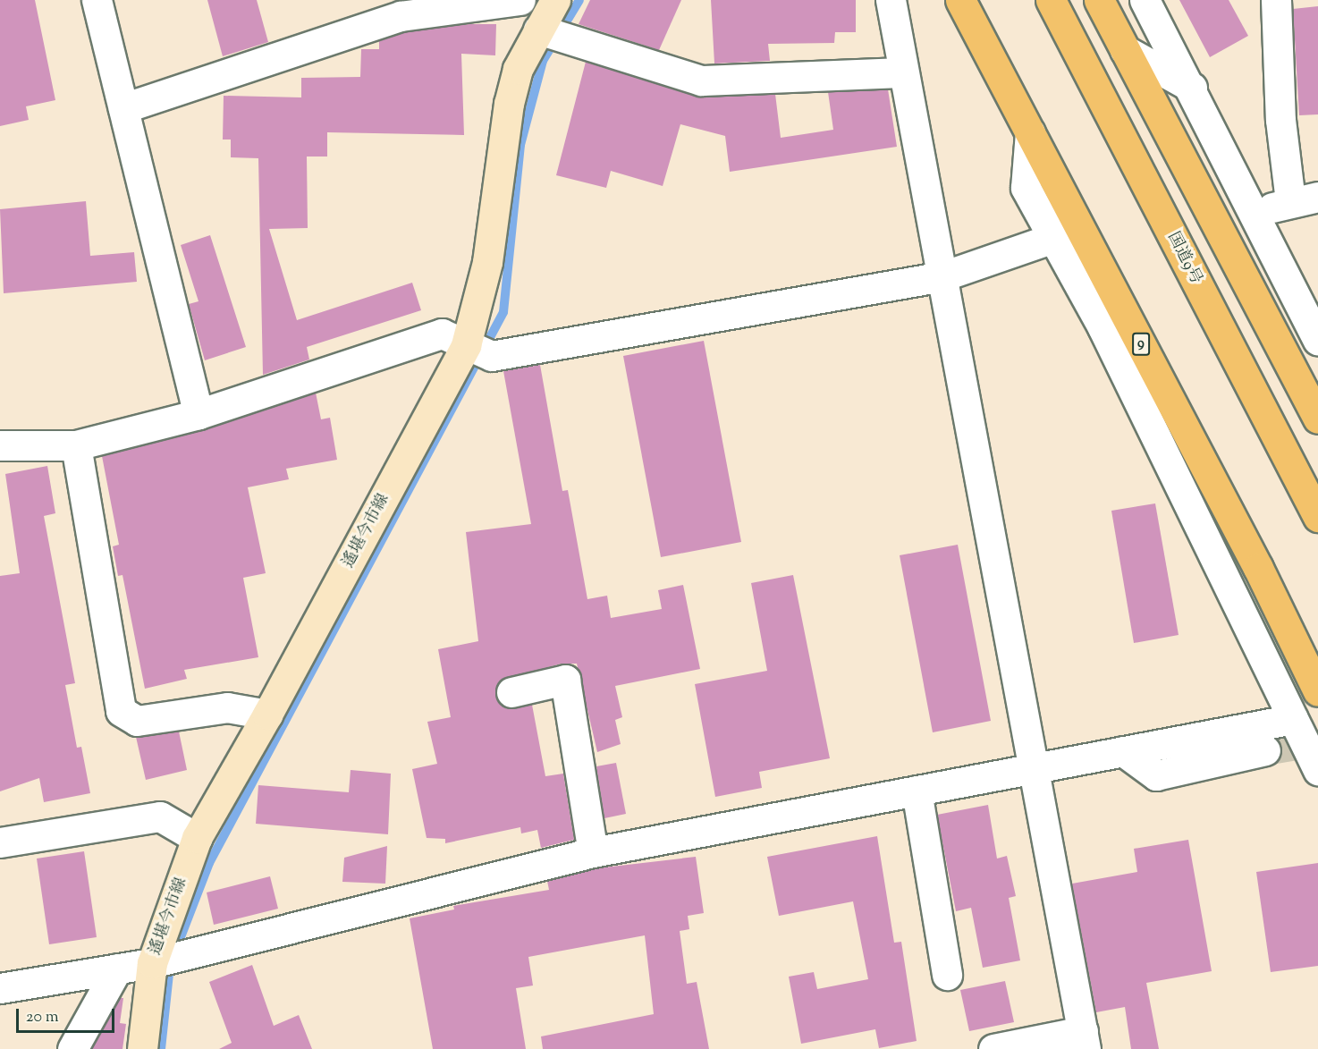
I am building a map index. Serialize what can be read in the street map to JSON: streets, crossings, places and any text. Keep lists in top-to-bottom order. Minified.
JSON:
{"streets":{"highway":["国道9号","9"],"main road":["遙堪今市線"]},"scale_bar":"20 m"}
